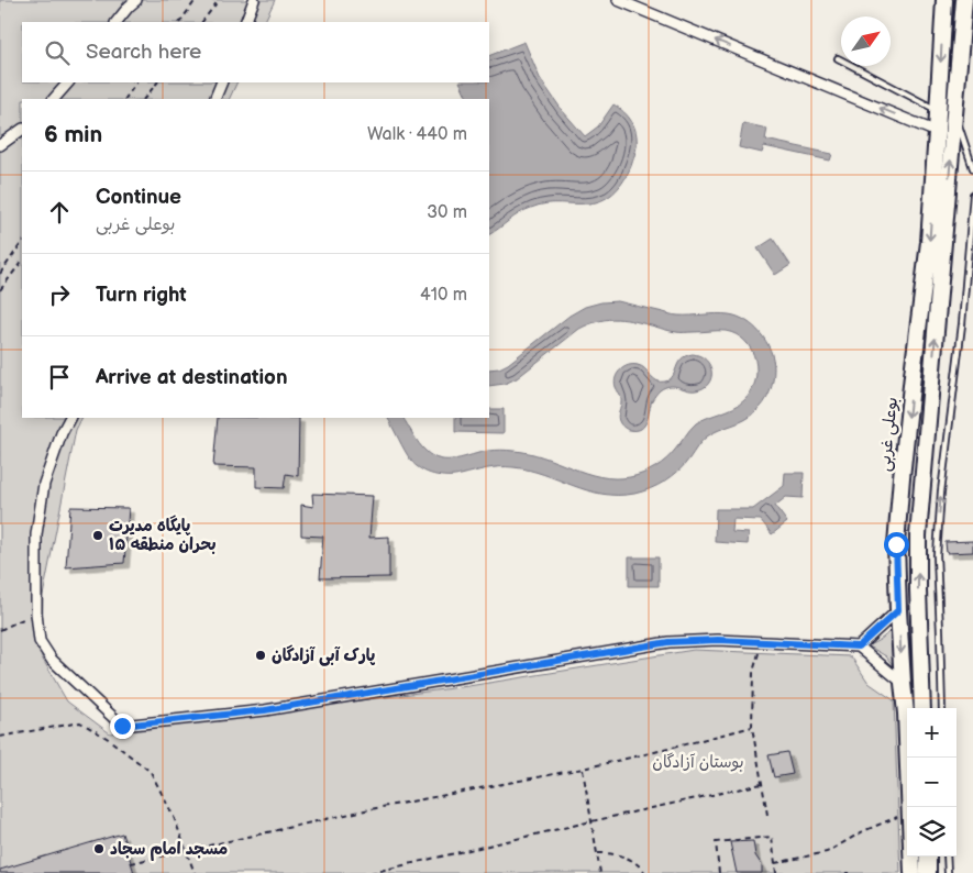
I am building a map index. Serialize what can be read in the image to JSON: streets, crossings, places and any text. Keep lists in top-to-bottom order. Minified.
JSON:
{"streets":{"main road":["بوعلی غربی"]},"parks":["بوستان آزادگان"],"places":["پایگاه مدیرت بحران منطقه ۱۵","پارک آبی آزادگان","مسجد امام سجاد"],"north":"top right","page":{"search":"Search here","heading":["6 min","Walk · 440 m"],"list":[["Continue","بوعلی غربی","30 m"],["Turn right","410 m"],"Arrive at destination"],"map_buttons":["+","−"]}}
